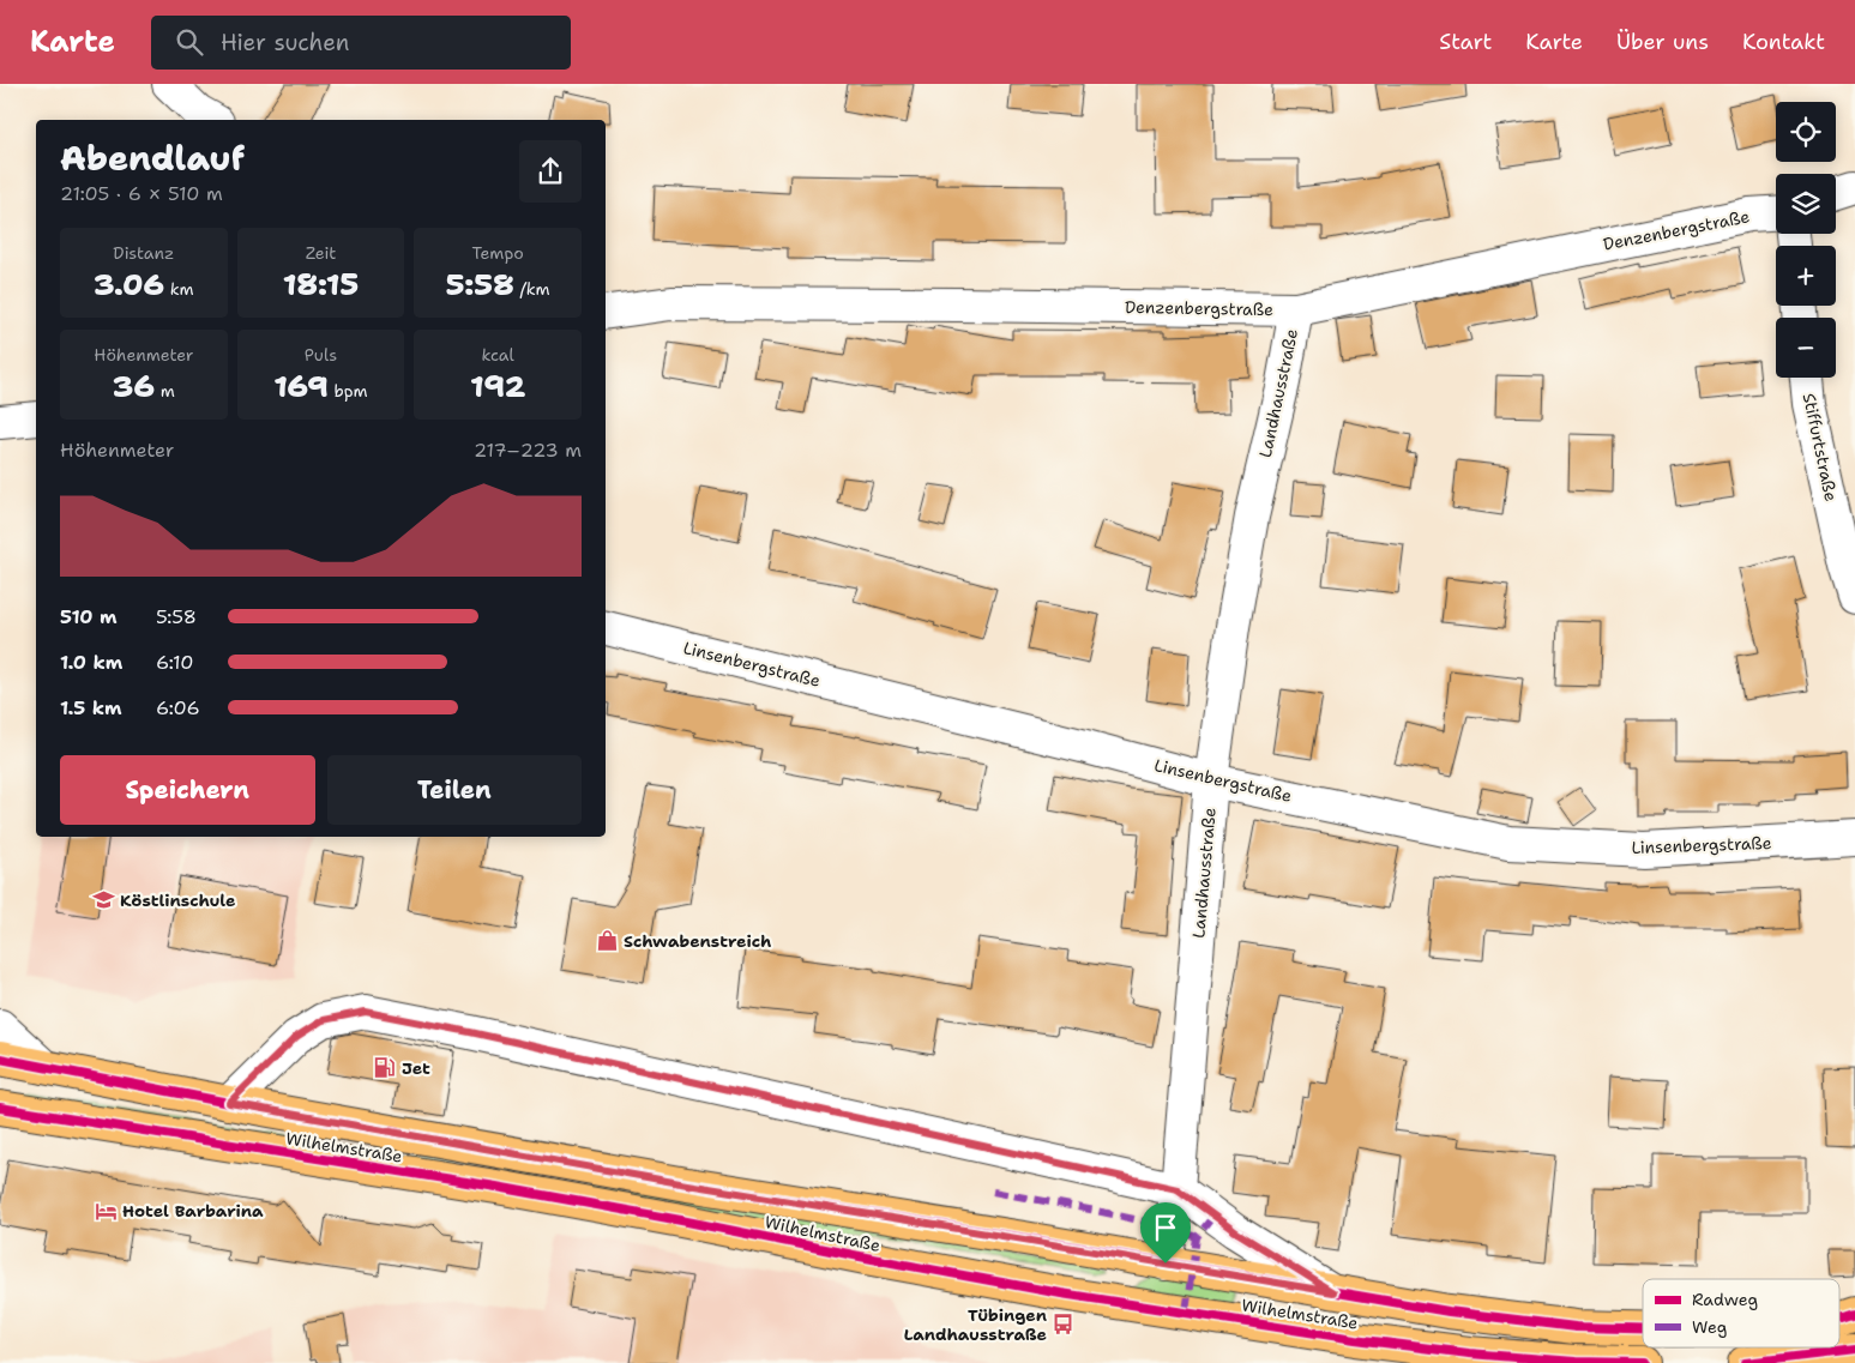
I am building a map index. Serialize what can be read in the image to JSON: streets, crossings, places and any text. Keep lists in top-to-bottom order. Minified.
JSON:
{"streets":{"main road":["Wilhelmstraße"],"street":["Denzenbergstraße","Landhausstraße","Stiffurtstraße","Linsenbergstraße"]},"crossings":[["Denzenbergstraße","Landhausstraße"],["Landhausstraße","Linsenbergstraße"],["Landhausstraße","Wilhelmstraße"]],"places":{"school or university":["Köstlinschule"],"shop":["Schwabenstreich"],"fuel station":["Jet"],"hotel":["Hotel Barbarina"],"bus stop":["Tübingen Landhausstraße"]},"legend":["Radweg","Weg"],"page":{"header":"Karte","search":"Hier suchen","nav":["Start","Karte","Über uns","Kontakt"],"map_buttons":["+","−"],"heading":["Abendlauf","21:05 · 6 × 510 m"],"stats":[["Distanz","3.06 km"],["Zeit","18:15"],["Tempo","5:58 /km"],["Höhenmeter","36 m"],["Puls","169 bpm"],["kcal","192"]],"chart":["Höhenmeter","217–223 m"],"list":[{"name":"510 m","note":"5:58"},{"name":"1.0 km","note":"6:10"},{"name":"1.5 km","note":"6:06"}],"buttons":["Speichern","Teilen"]}}
